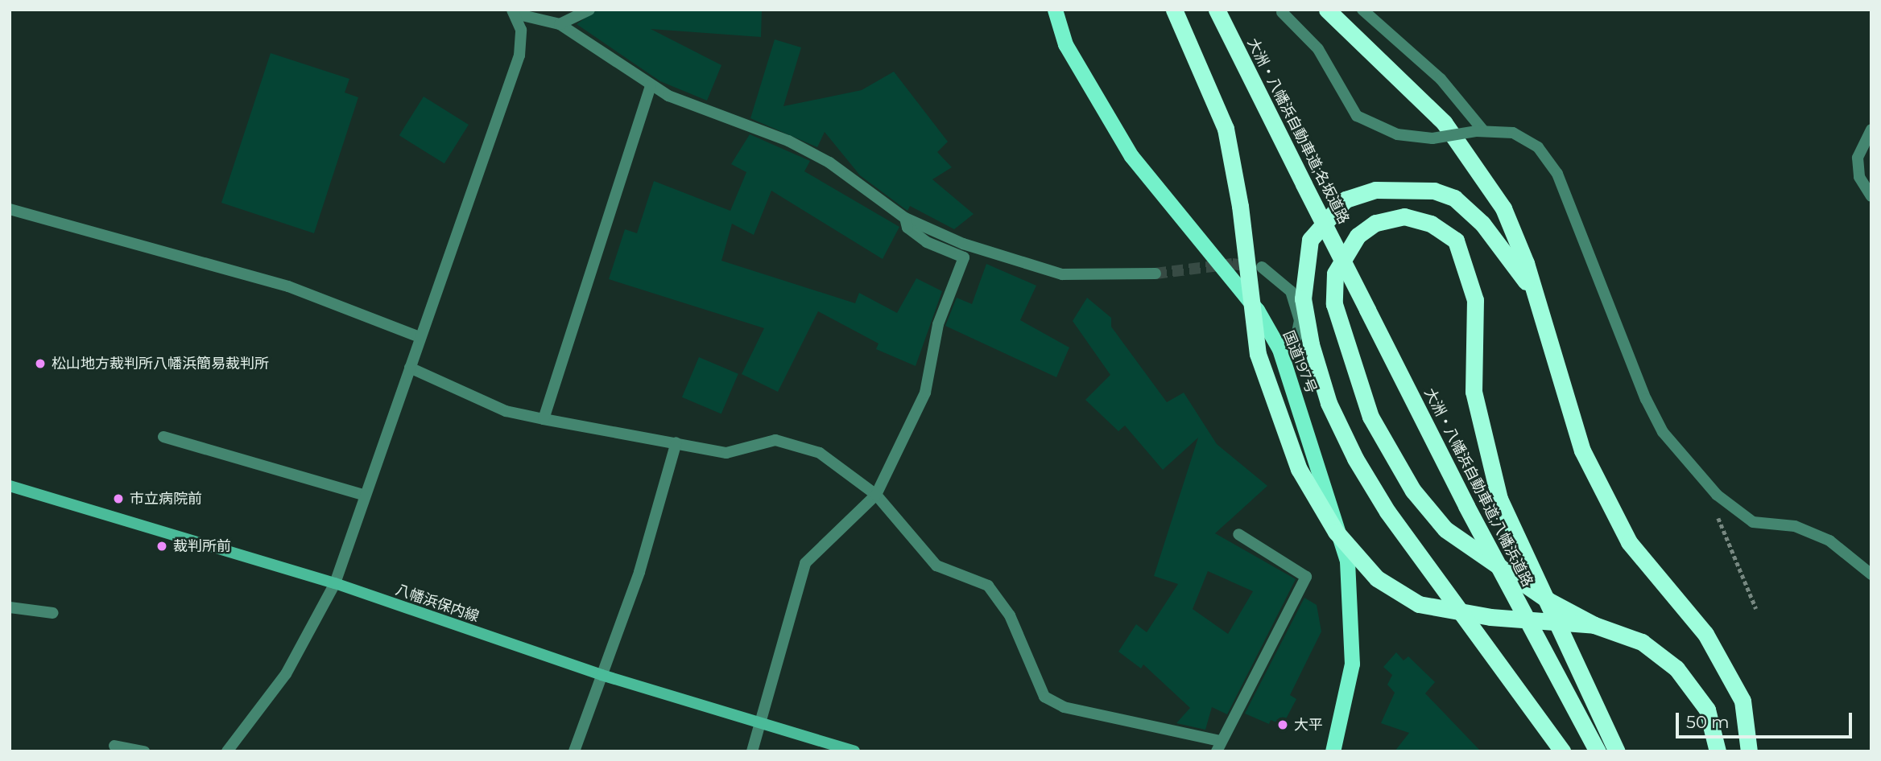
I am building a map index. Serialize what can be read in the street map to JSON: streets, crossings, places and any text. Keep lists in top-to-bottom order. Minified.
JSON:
{"streets":{"highway":["大洲・八幡浜自動車道;名坂道路","国道197号","大洲・八幡浜自動車道;八幡浜道路"],"main road":["八幡浜保内線"]},"crossings":[["大洲・八幡浜自動車道;名坂道路","大洲・八幡浜自動車道;八幡浜道路"]],"places":["松山地方裁判所八幡浜簡易裁判所","市立病院前","裁判所前","大平"],"scale_bar":"50 m"}
